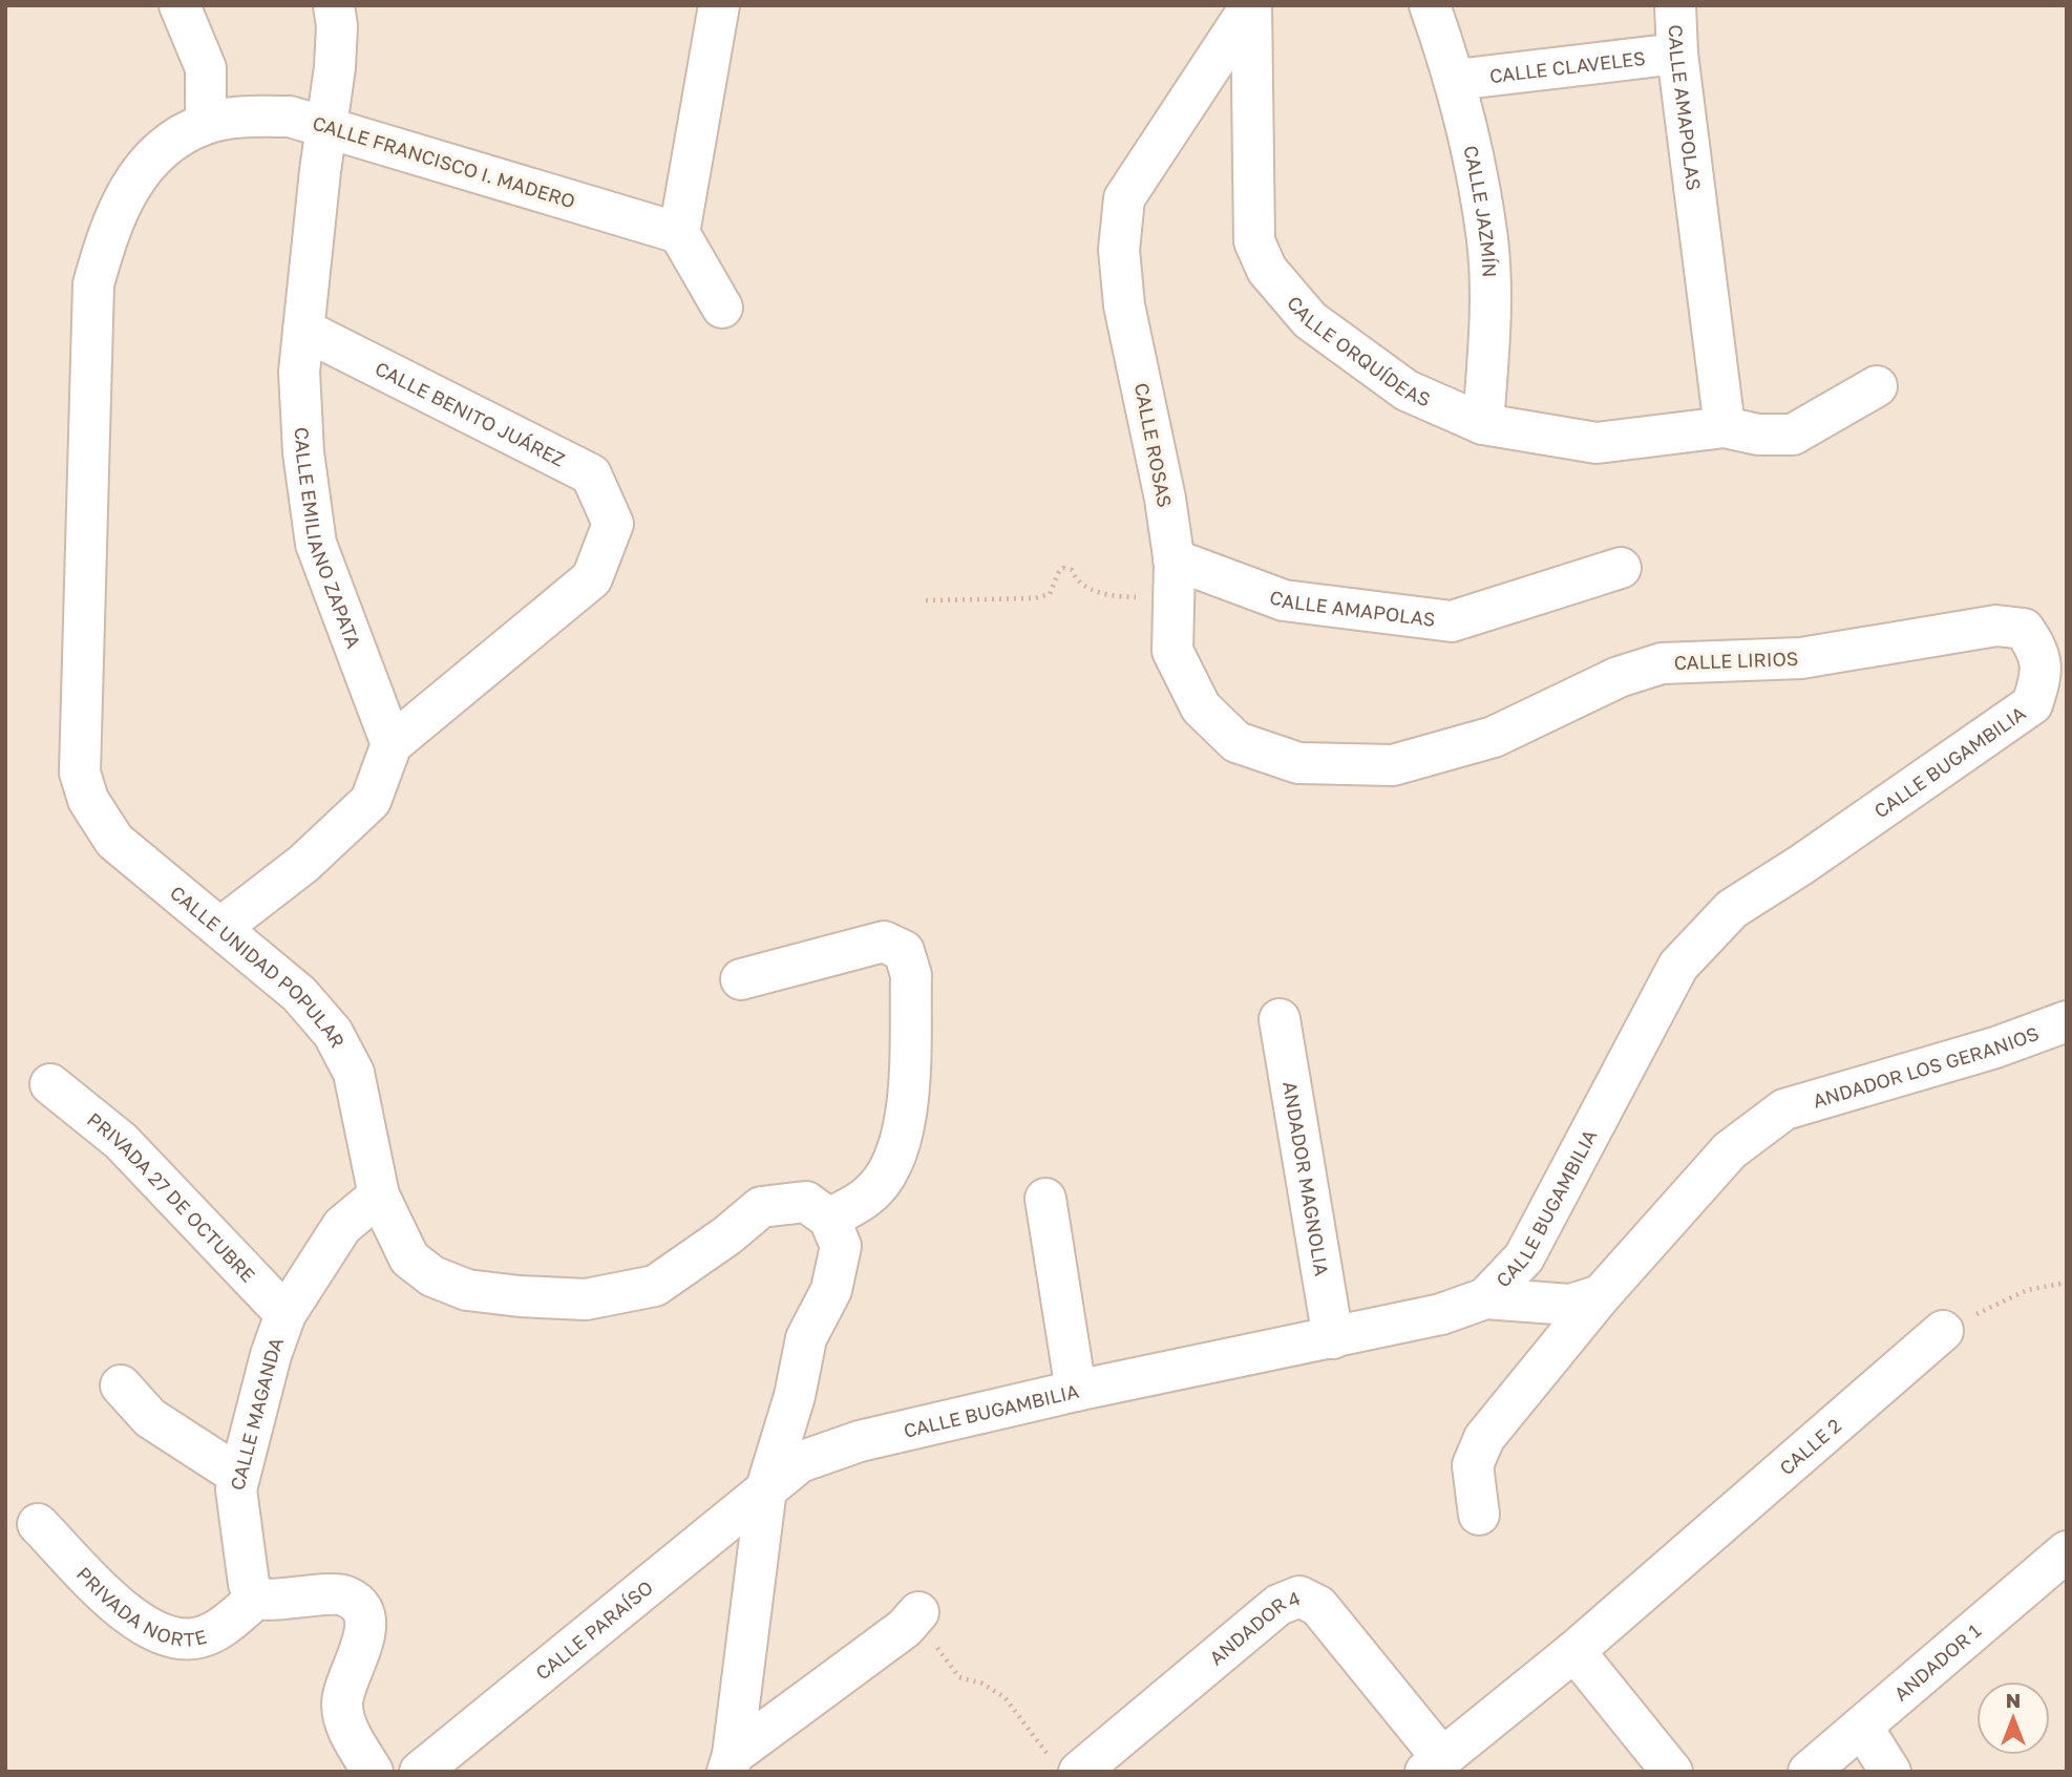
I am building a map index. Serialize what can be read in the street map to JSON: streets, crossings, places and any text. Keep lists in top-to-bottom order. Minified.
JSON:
{"streets":{"street":["CALLE CLAVELES","CALLE AMAPOLAS","CALLE FRANCISCO I. MADERO","CALLE JAZMÍN","CALLE ORQUÍDEAS","CALLE BENITO JUÁREZ","CALLE ROSAS","CALLE EMILIANO ZAPATA","CALLE LIRIOS","CALLE BUGAMBILIA","CALLE UNIDAD POPULAR","ANDADOR LOS GERANIOS","ANDADOR MAGNOLIA","PRIVADA 27 DE OCTUBRE","CALLE MAGANDA","CALLE 2","PRIVADA NORTE","CALLE PARAÍSO","ANDADOR 4","ANDADOR 1"]},"crossings":[["CALLE CLAVELES","CALLE AMAPOLAS"],["CALLE CLAVELES","CALLE JAZMÍN"],["CALLE AMAPOLAS","CALLE ORQUÍDEAS"],["CALLE AMAPOLAS","CALLE ROSAS"],["CALLE FRANCISCO I. MADERO","CALLE EMILIANO ZAPATA"],["CALLE FRANCISCO I. MADERO","CALLE UNIDAD POPULAR"],["CALLE JAZMÍN","CALLE ORQUÍDEAS"],["CALLE ORQUÍDEAS","CALLE ROSAS"],["CALLE BENITO JUÁREZ","CALLE EMILIANO ZAPATA"],["CALLE ROSAS","CALLE LIRIOS"],["CALLE LIRIOS","CALLE BUGAMBILIA"],["CALLE BUGAMBILIA","ANDADOR MAGNOLIA"],["CALLE BUGAMBILIA","CALLE PARAÍSO"],["CALLE UNIDAD POPULAR","CALLE MAGANDA"],["PRIVADA 27 DE OCTUBRE","CALLE MAGANDA"],["CALLE MAGANDA","PRIVADA NORTE"],["CALLE 2","ANDADOR 4"]],"north":"top"}
